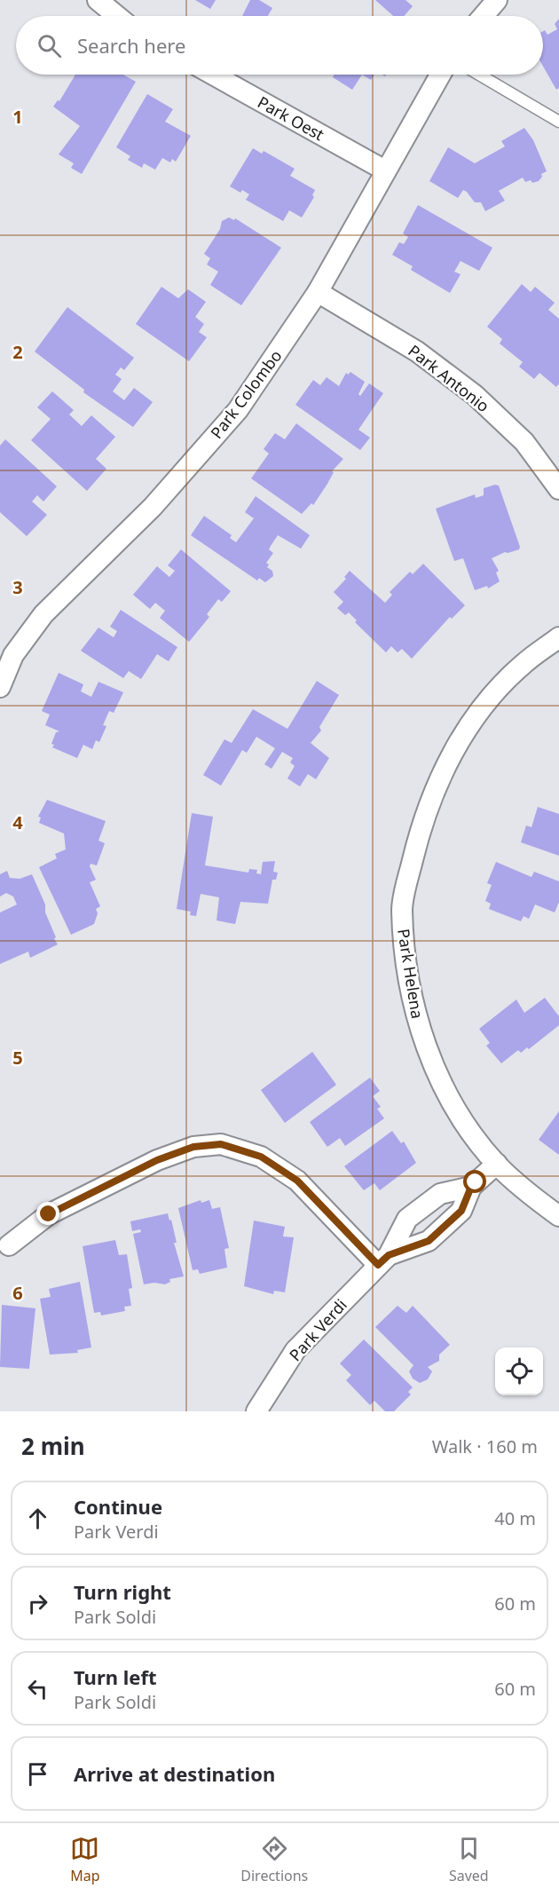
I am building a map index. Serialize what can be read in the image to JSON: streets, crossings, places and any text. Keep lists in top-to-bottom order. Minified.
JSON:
{"streets":{"street":["Park Oest","Park Antonio","Park Colombo","Park Helena","Park Verdi"]},"crossings":[["Park Oest","Park Colombo"],["Park Antonio","Park Colombo"],["Park Helena","Park Verdi"]],"page":{"search":"Search here","heading":["2 min","Walk · 160 m"],"list":[["Continue","Park Verdi","40 m"],["Turn right","Park Soldi","60 m"],["Turn left","Park Soldi","60 m"],"Arrive at destination"],"nav":["Map","Directions","Saved"]},"grid":{"rows":["1","2","3","4","5","6"]}}
